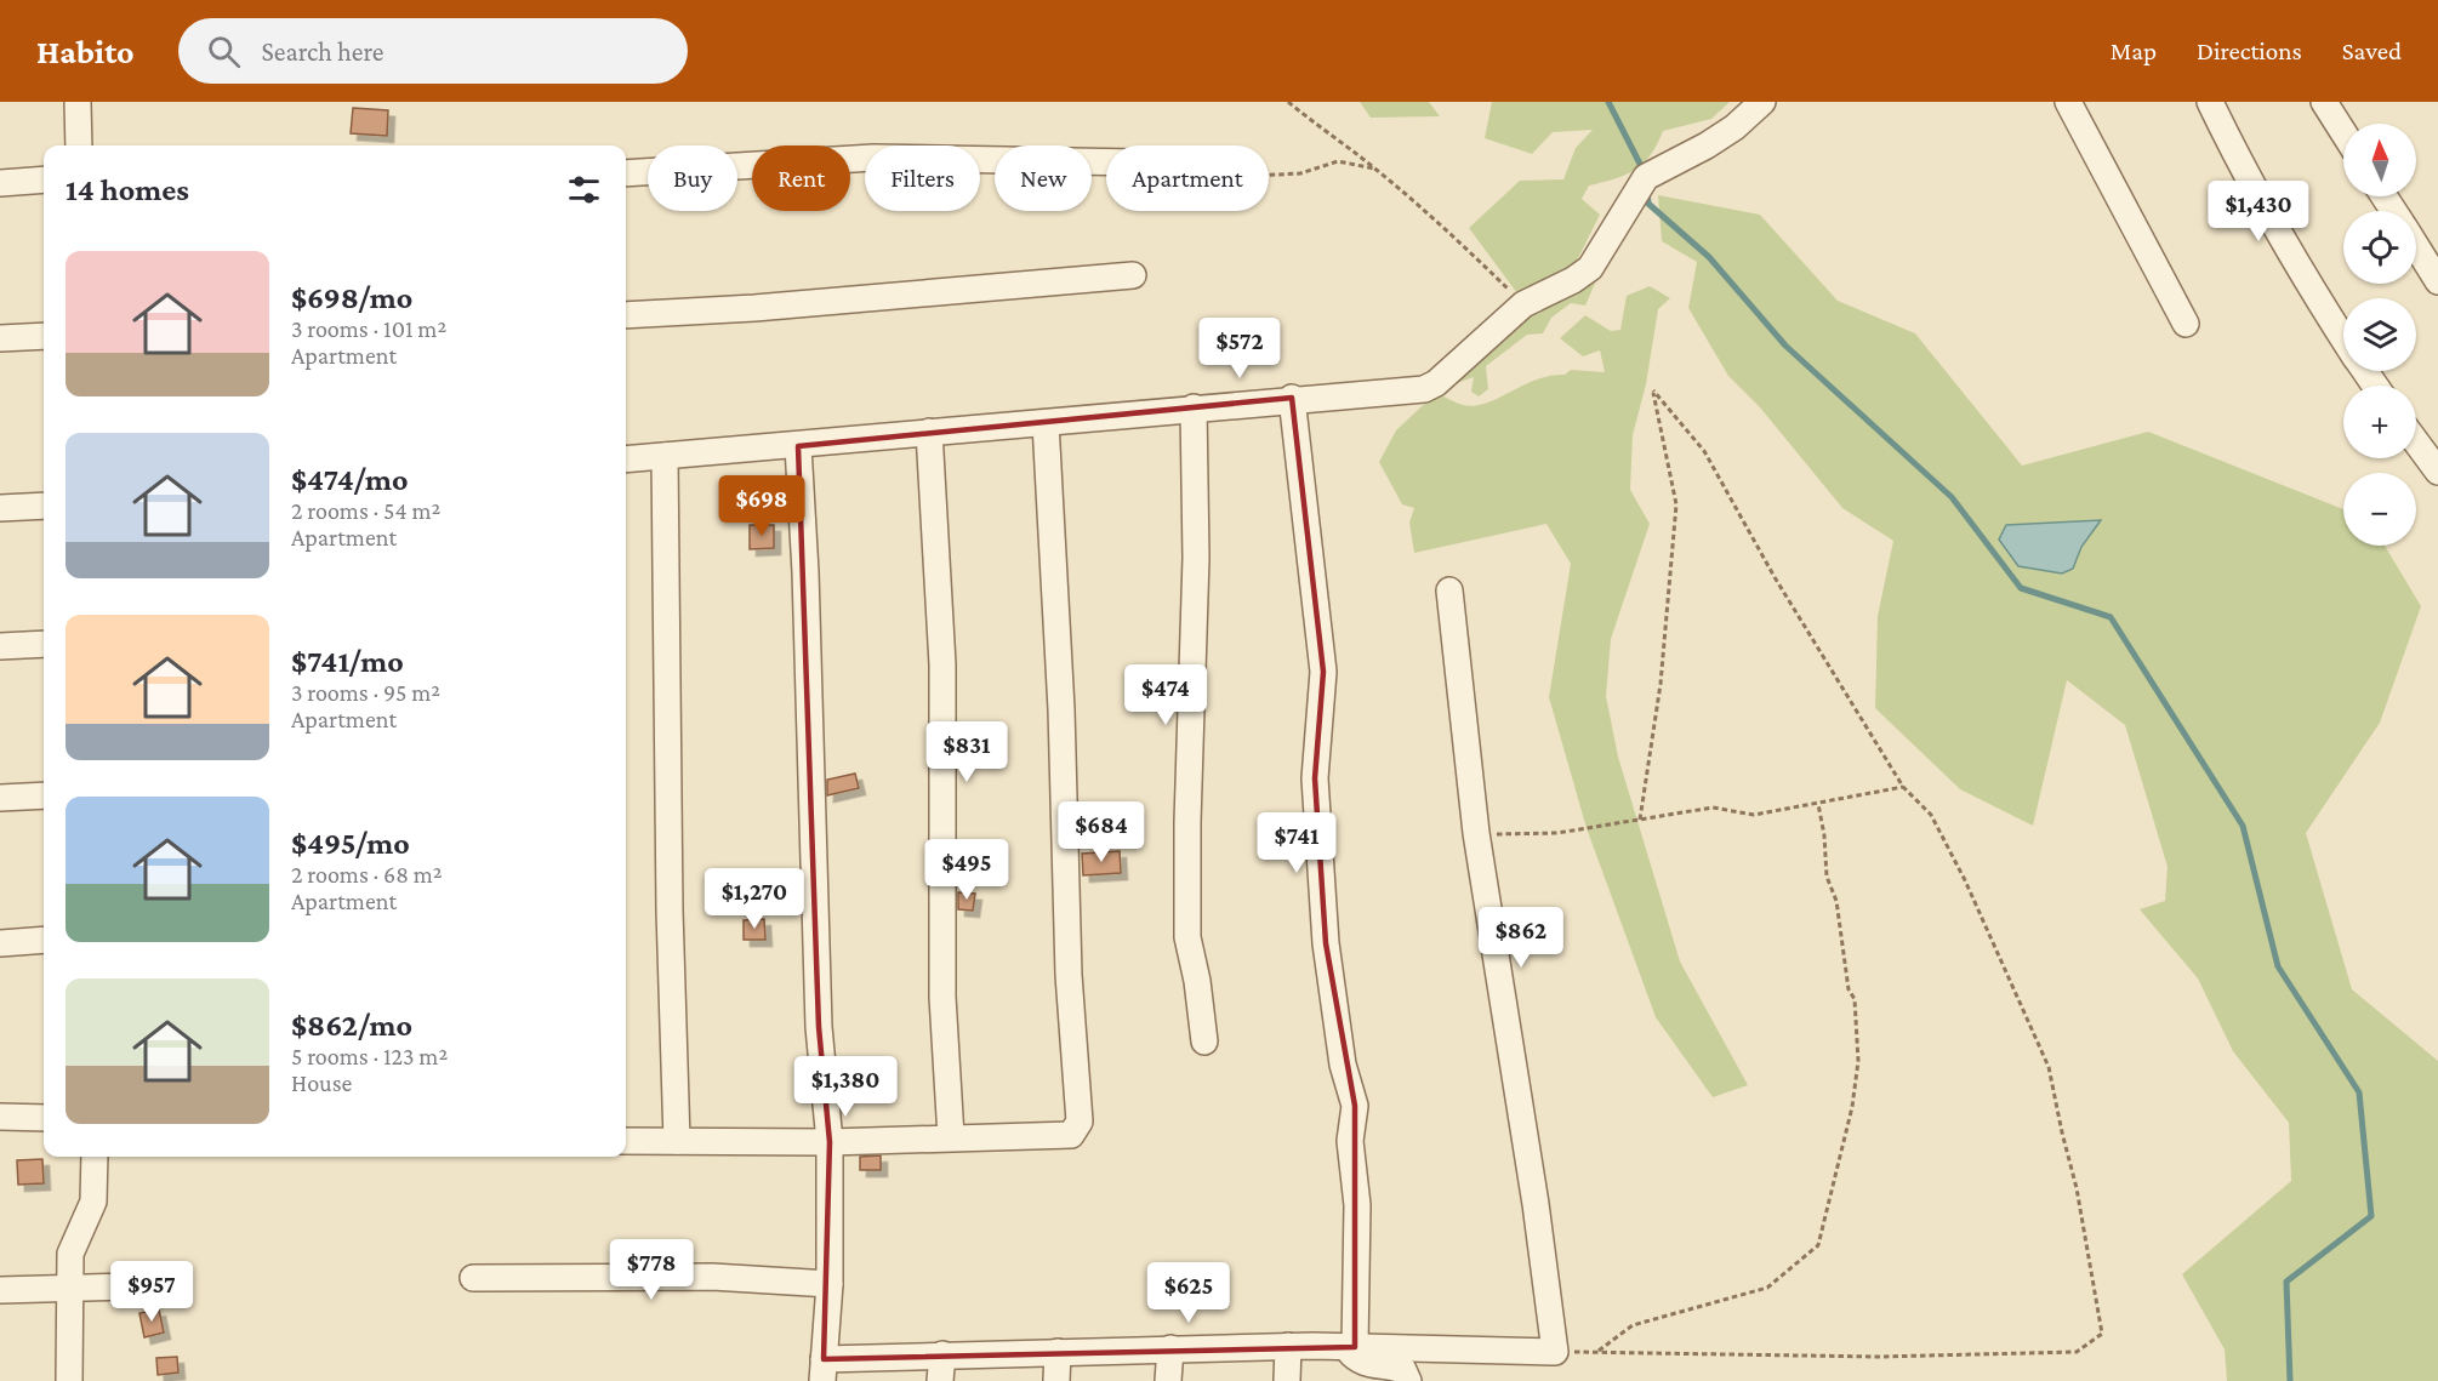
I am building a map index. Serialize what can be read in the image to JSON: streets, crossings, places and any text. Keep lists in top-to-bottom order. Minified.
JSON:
{"north":"top","page":{"header":"Habito","search":"Search here","nav":["Map","Directions","Saved"],"map_buttons":["+","−"],"chip":["Buy","Rent","Filters","New","Apartment"],"heading":"14 homes","price":["$1,430","$572","$698","$474","$831","$684","$741","$495","$1,270","$862","$1,380","$778","$957","$625"],"list":[{"name":"$698/mo","note":"3 rooms · 101 m² · Apartment"},{"name":"$474/mo","note":"2 rooms · 54 m² · Apartment"},{"name":"$741/mo","note":"3 rooms · 95 m² · Apartment"},{"name":"$495/mo","note":"2 rooms · 68 m² · Apartment"},{"name":"$862/mo","note":"5 rooms · 123 m² · House"}]}}
